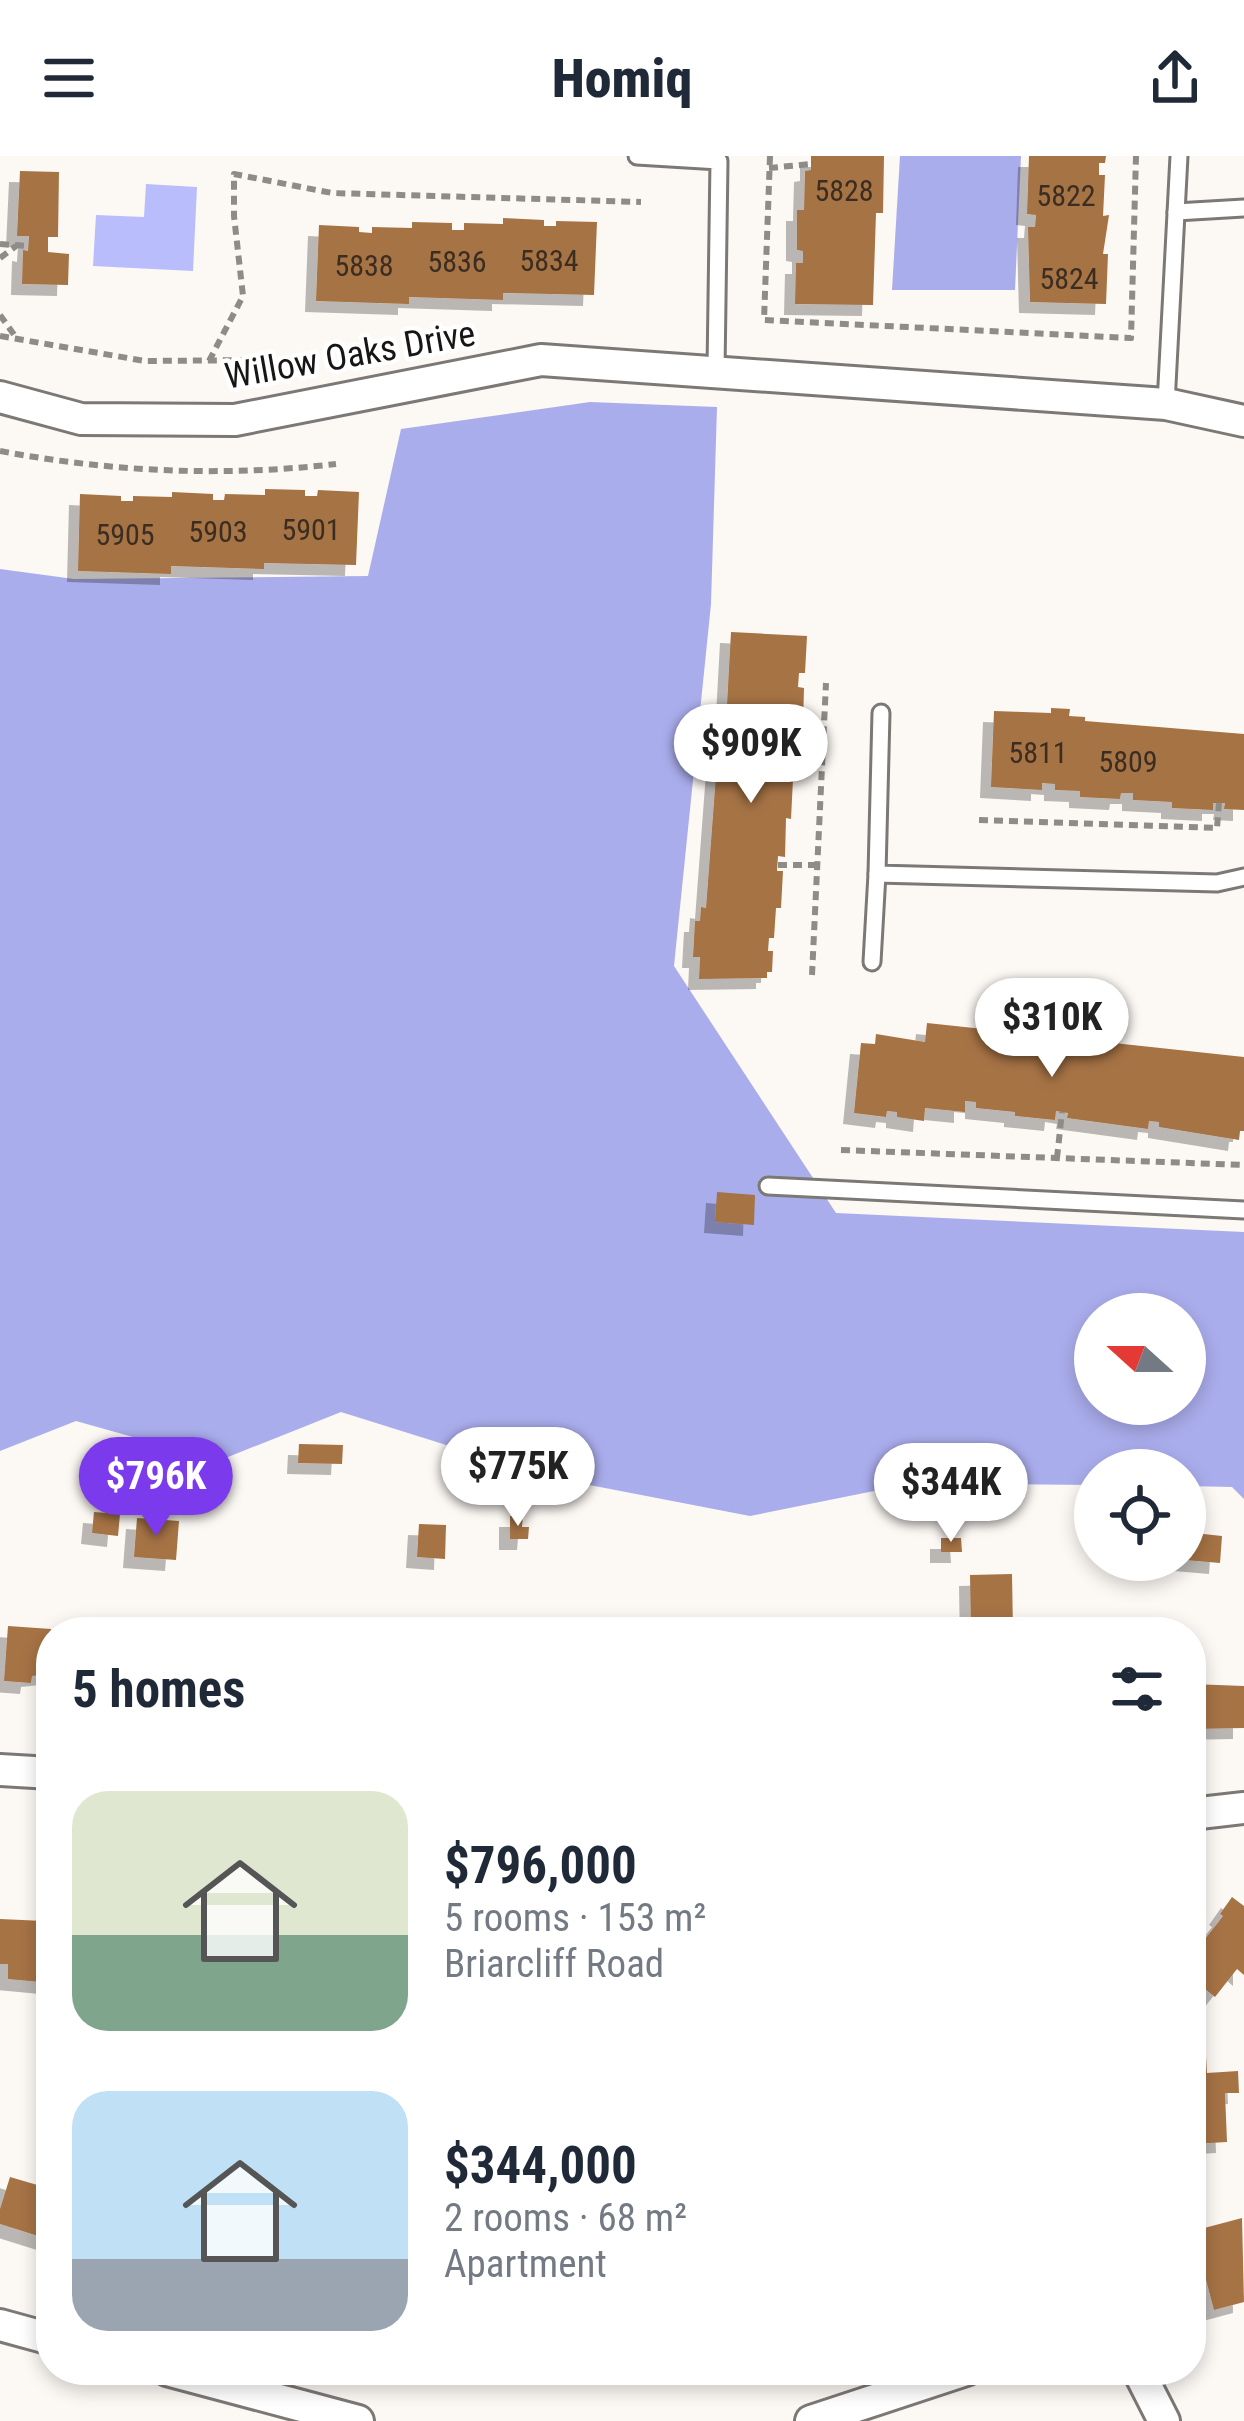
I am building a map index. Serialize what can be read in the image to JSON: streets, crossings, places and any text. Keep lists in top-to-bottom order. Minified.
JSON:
{"streets":{"street":["Willow Oaks Drive"]},"house_numbers":["5828","5822","5834","5836","5838","5824","5901","5903","5905","5811","5809"],"north":"left","page":{"header":"Homiq","price":["$909K","$310K","$775K","$796K","$344K"],"heading":"5 homes","list":[{"name":"$796,000","note":"5 rooms · 153 m² · Briarcliff Road"},{"name":"$344,000","note":"2 rooms · 68 m² · Apartment"}]}}
